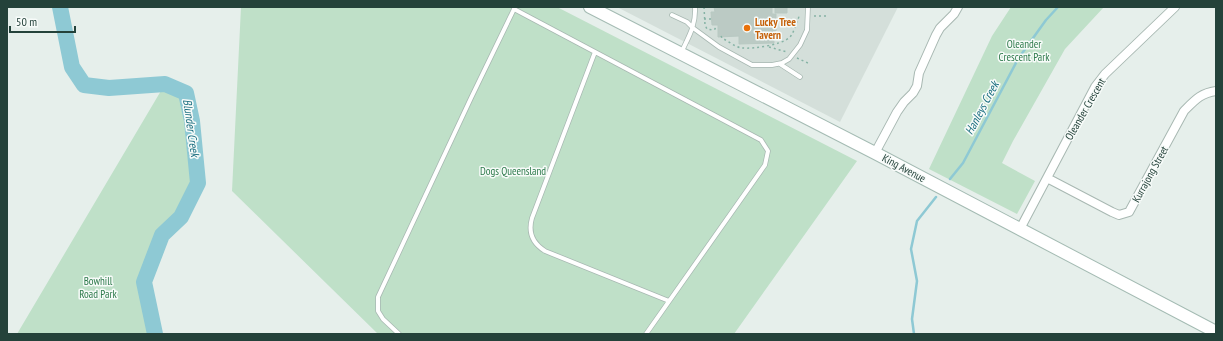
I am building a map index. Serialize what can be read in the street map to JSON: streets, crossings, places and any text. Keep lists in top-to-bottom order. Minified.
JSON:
{"streets":{"street":["Oleander Crescent","King Avenue","Kurrajong Street"]},"crossings":[["Oleander Crescent","King Avenue"],["Oleander Crescent","Kurrajong Street"]],"water":["Hanleys Creek","Blunder Creek"],"parks":["Oleander Crescent Park","Dogs Queensland","Bowhill Road Park"],"places":["Lucky Tree Tavern"],"scale_bar":"50 m"}
